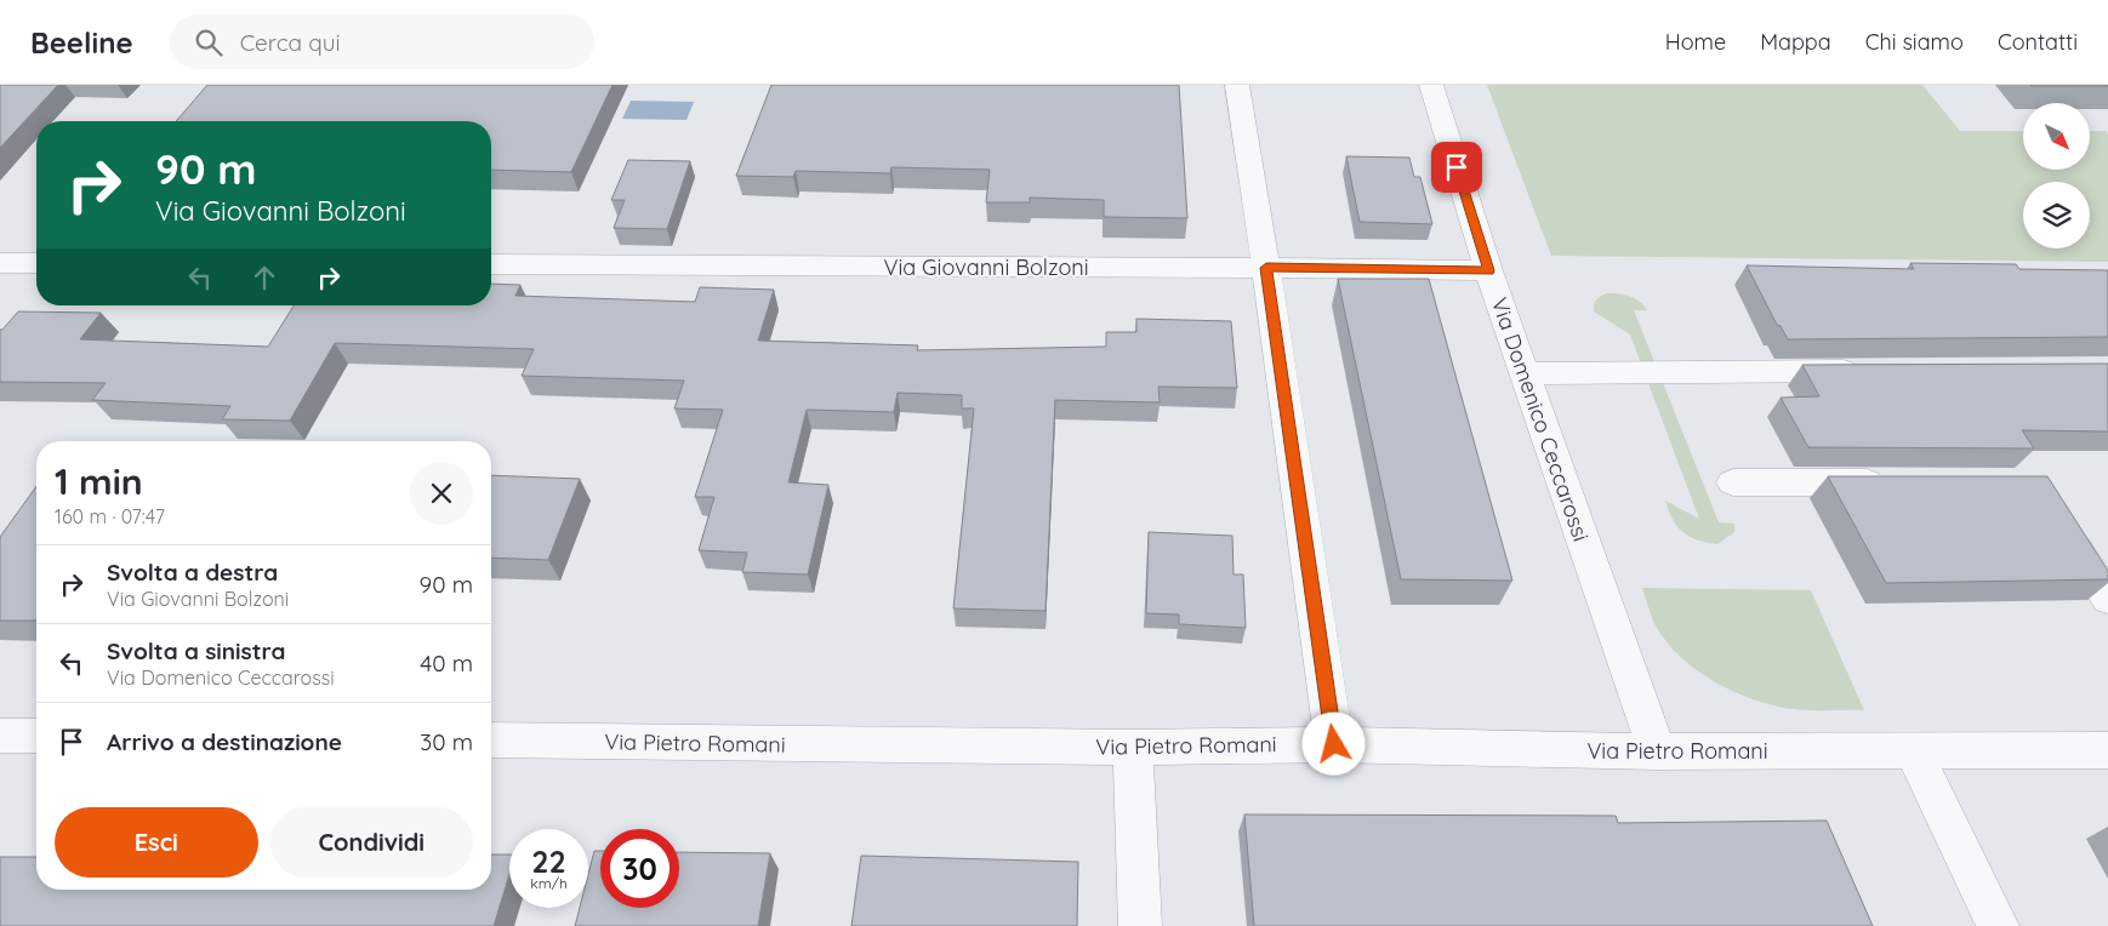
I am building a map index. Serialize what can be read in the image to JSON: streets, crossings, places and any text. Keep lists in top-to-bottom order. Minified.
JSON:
{"streets":{"street":["Via Giovanni Bolzoni","Via Domenico Ceccarossi","Via Pietro Romani"]},"crossings":[["Via Giovanni Bolzoni","Via Domenico Ceccarossi"],["Via Domenico Ceccarossi","Via Pietro Romani"]],"north":"bottom right","page":{"header":"Beeline","search":"Cerca qui","nav":["Home","Mappa","Chi siamo","Contatti"],"turn":["90 m","Via Giovanni Bolzoni"],"heading":["1 min","160 m · 07:47"],"list":[{"name":"Svolta a destra","note":"Via Giovanni Bolzoni","value":"90 m"},{"name":"Svolta a sinistra","note":"Via Domenico Ceccarossi","value":"40 m"},{"name":"Arrivo a destinazione","value":"30 m"}],"buttons":["Esci","Condividi"],"speed":"22 km/h","limit":"30"}}
